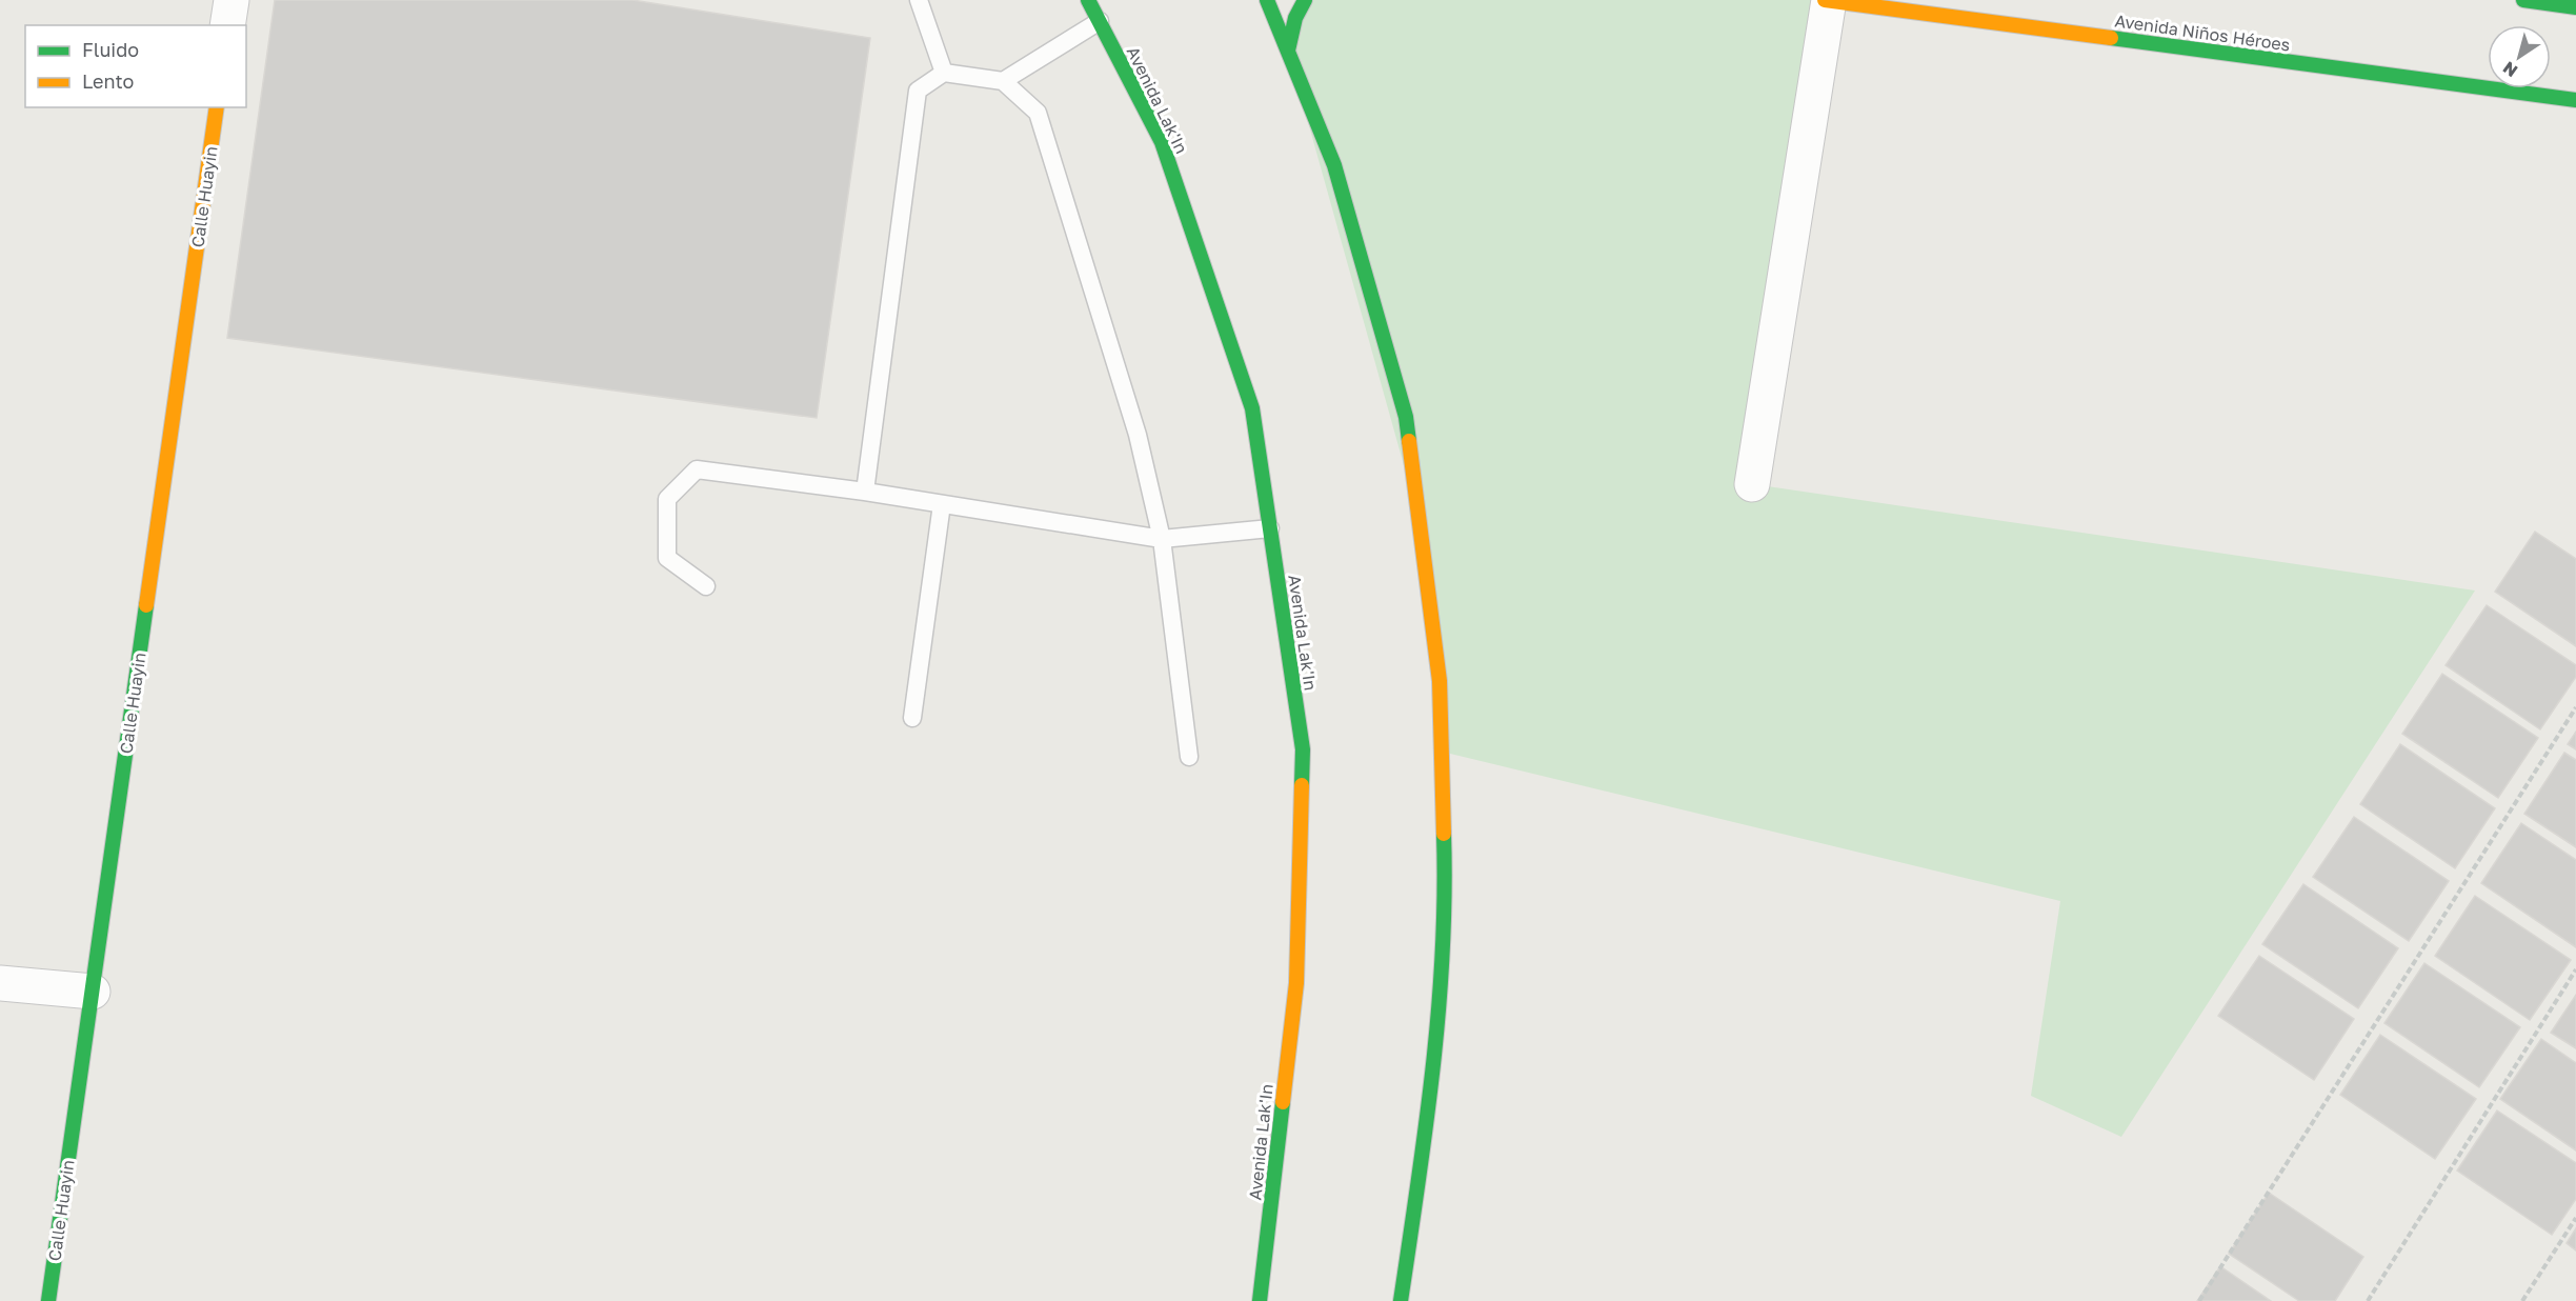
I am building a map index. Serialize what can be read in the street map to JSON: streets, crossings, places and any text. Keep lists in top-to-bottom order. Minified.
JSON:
{"streets":{"main road":["Avenida Niños Héroes","Avenida Lak'In","Calle Huayin"]},"legend":["Fluido","Lento"],"north":"bottom left"}
